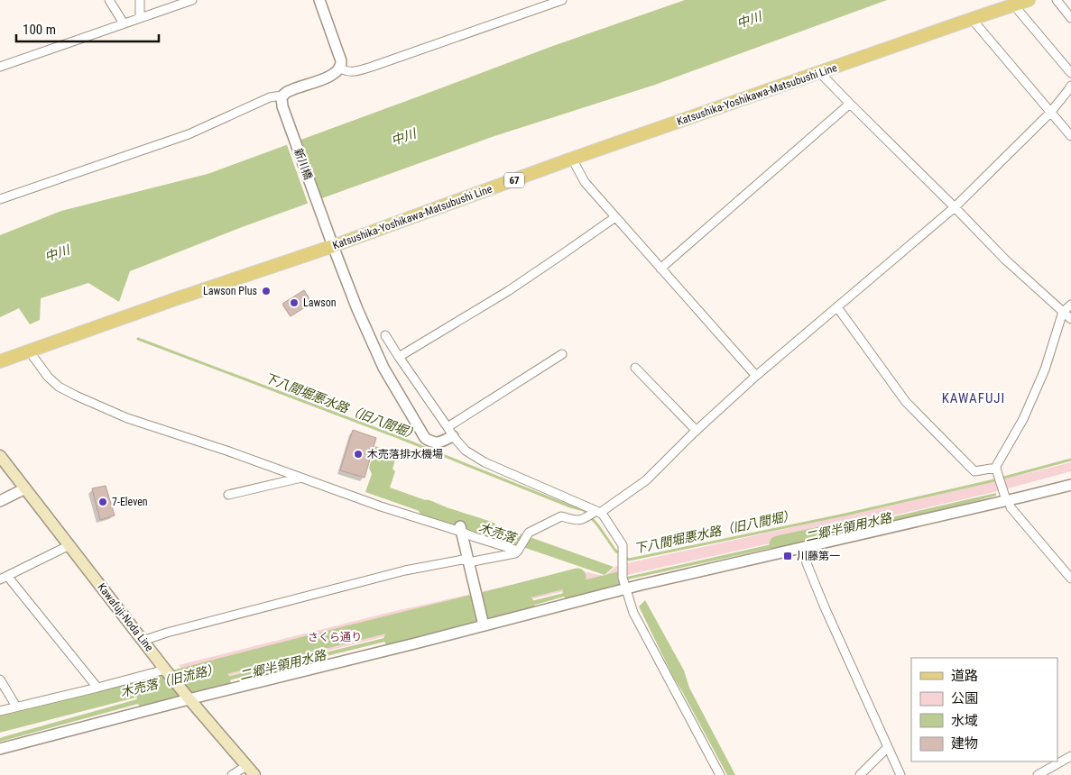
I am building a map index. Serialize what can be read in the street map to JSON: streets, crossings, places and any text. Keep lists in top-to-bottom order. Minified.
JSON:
{"streets":{"main road":["Katsushika-Yoshikawa-Matsubushi Line","67","Kawafuji-Noda Line"],"street":["新川橋"]},"crossings":[["Katsushika-Yoshikawa-Matsubushi Line","新川橋"]],"districts":["KAWAFUJI"],"water":["中川","下八間堀悪水路（旧八間堀）","二郷半領用水路","木売落","木売落（旧流路）"],"parks":["さくら通り"],"places":{"other":["Lawson Plus","Lawson","木売落排水機場","7-Eleven"],"transit":["川藤第一"]},"legend":["道路","公園","水域","建物"],"scale_bar":"100 m"}
